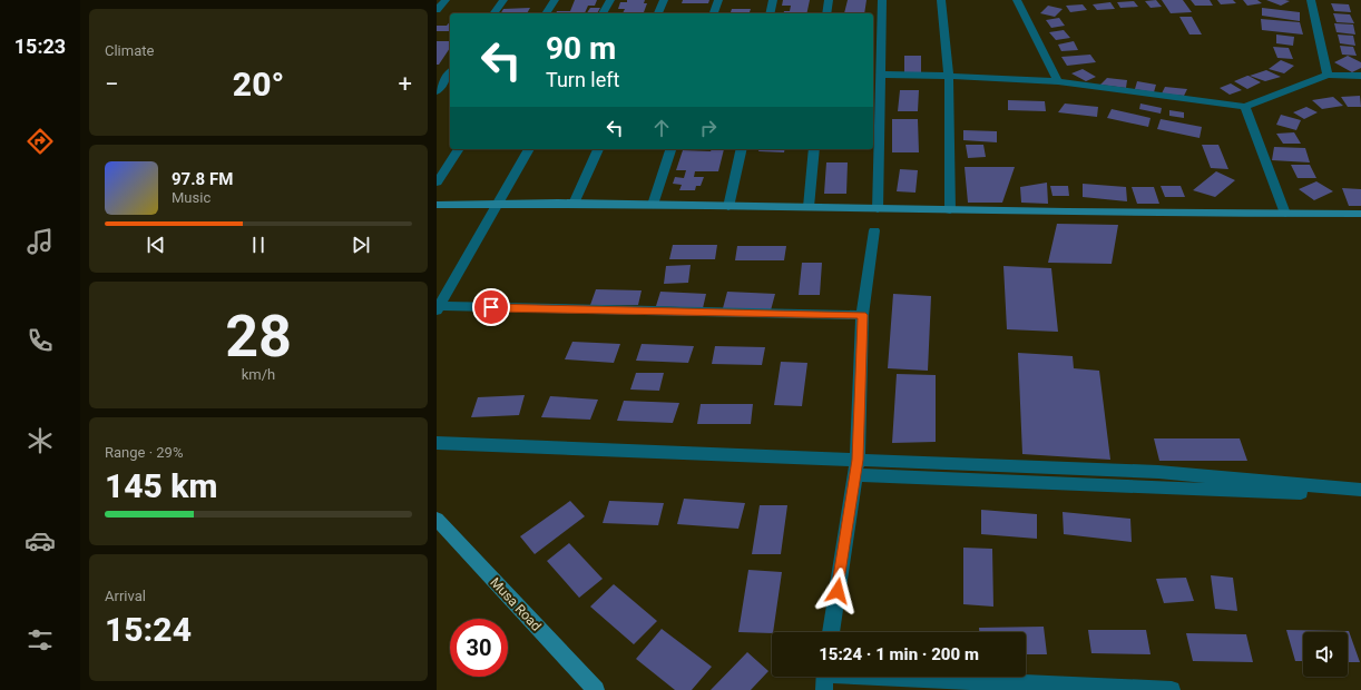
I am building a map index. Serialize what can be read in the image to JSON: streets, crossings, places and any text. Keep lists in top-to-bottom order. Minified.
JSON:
{"streets":{"street":["Musa Road"]},"page":{"tabs":"15:23","tile":["Climate",["28","km/h"],["Range · 29%","145 km"],["Arrival","15:24"]],"turn":["90 m","Turn left"],"heat":["−","20°","+"],"song":["97.8 FM","Music"],"limit":"30","trip":"15:24 · 1 min · 200 m"}}
